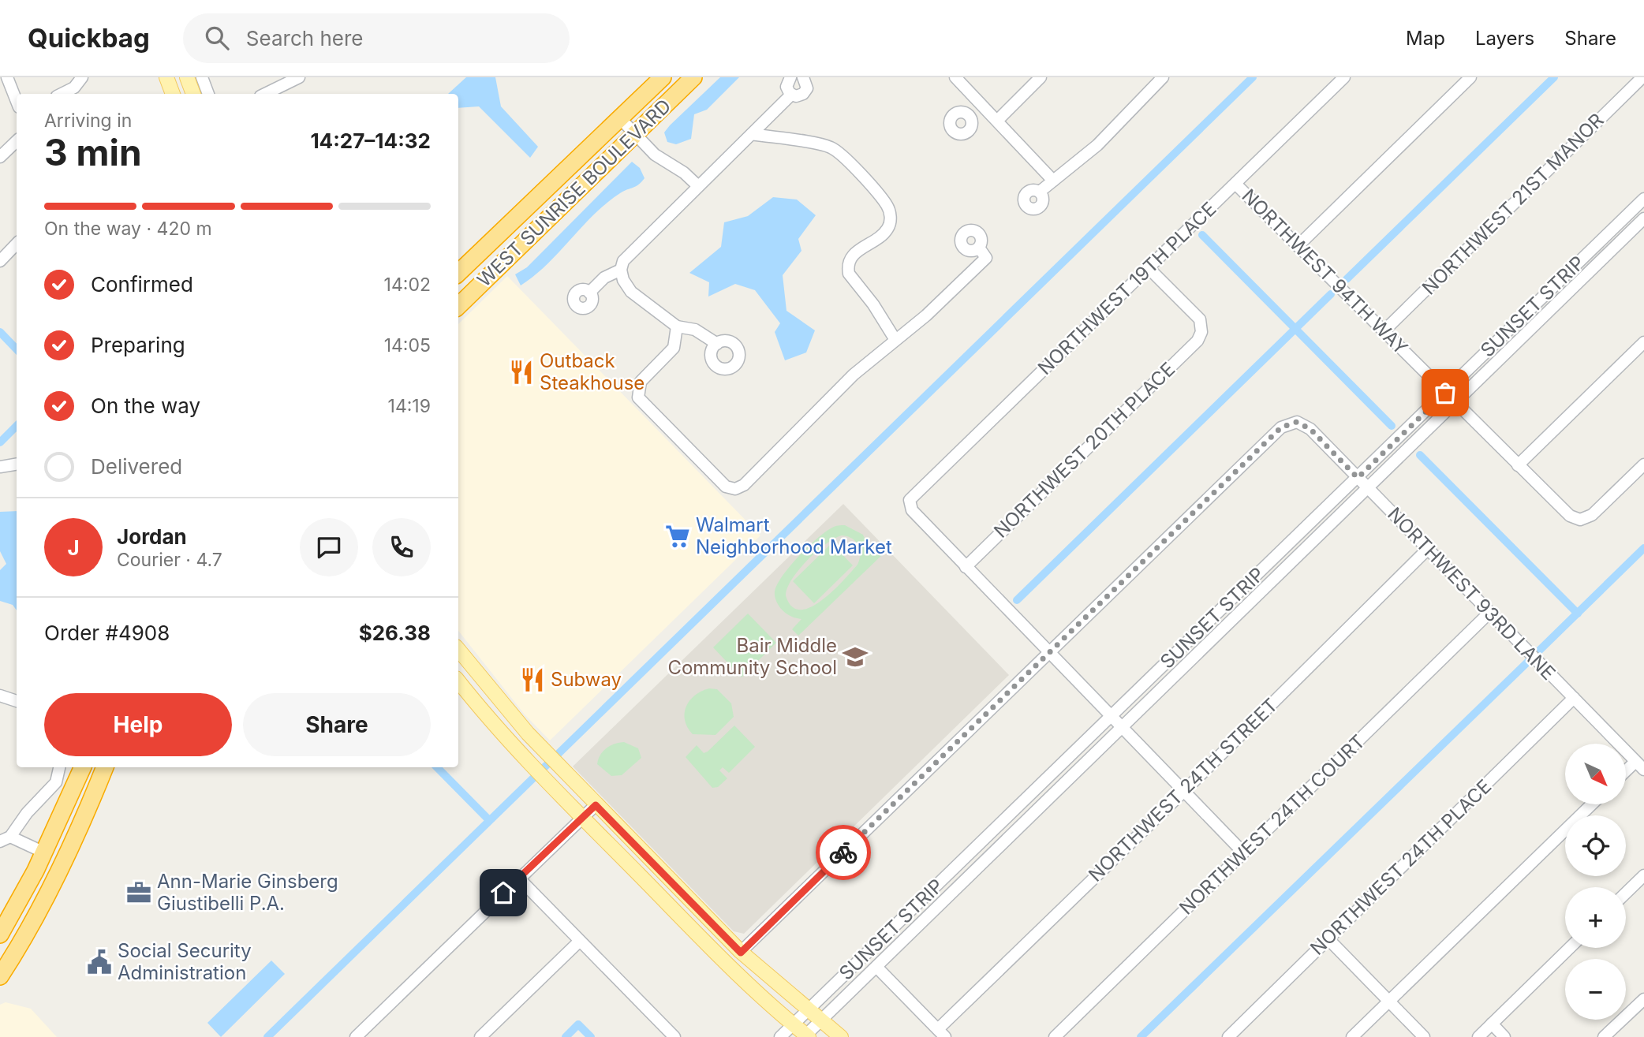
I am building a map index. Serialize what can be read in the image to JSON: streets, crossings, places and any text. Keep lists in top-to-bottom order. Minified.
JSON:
{"streets":{"highway":["WEST SUNRISE BOULEVARD"],"street":["NORTHWEST 21ST MANOR","NORTHWEST 94TH WAY","NORTHWEST 19TH PLACE","SUNSET STRIP","NORTHWEST 20TH PLACE","NORTHWEST 93RD LANE","NORTHWEST 24TH STREET","NORTHWEST 24TH COURT","NORTHWEST 24TH PLACE"]},"crossings":[["NORTHWEST 21ST MANOR","NORTHWEST 94TH WAY"],["NORTHWEST 94TH WAY","NORTHWEST 19TH PLACE"],["NORTHWEST 94TH WAY","SUNSET STRIP"],["NORTHWEST 19TH PLACE","NORTHWEST 20TH PLACE"],["SUNSET STRIP","NORTHWEST 93RD LANE"],["NORTHWEST 93RD LANE","NORTHWEST 24TH STREET"],["NORTHWEST 93RD LANE","NORTHWEST 24TH COURT"],["NORTHWEST 93RD LANE","NORTHWEST 24TH PLACE"]],"places":{"restaurant":["Outback Steakhouse","Subway"],"supermarket":["Walmart Neighborhood Market"],"school or university":["Bair Middle Community School"],"office":["Ann-Marie Ginsberg Giustibelli P.A."],"public building":["Social Security Administration"]},"north":"bottom right","page":{"header":"Quickbag","search":"Search here","nav":["Map","Layers","Share"],"heading":["3 min","Arriving in","14:27–14:32"],"panel":["Jordan","Courier · 4.7","Order #4908","$26.38"],"bar":"On the way · 420 m","list":[["Confirmed","14:02"],["Preparing","14:05"],["On the way","14:19"],"Delivered"],"round":"J","buttons":["Help","Share"],"map_buttons":["+","−"]}}
